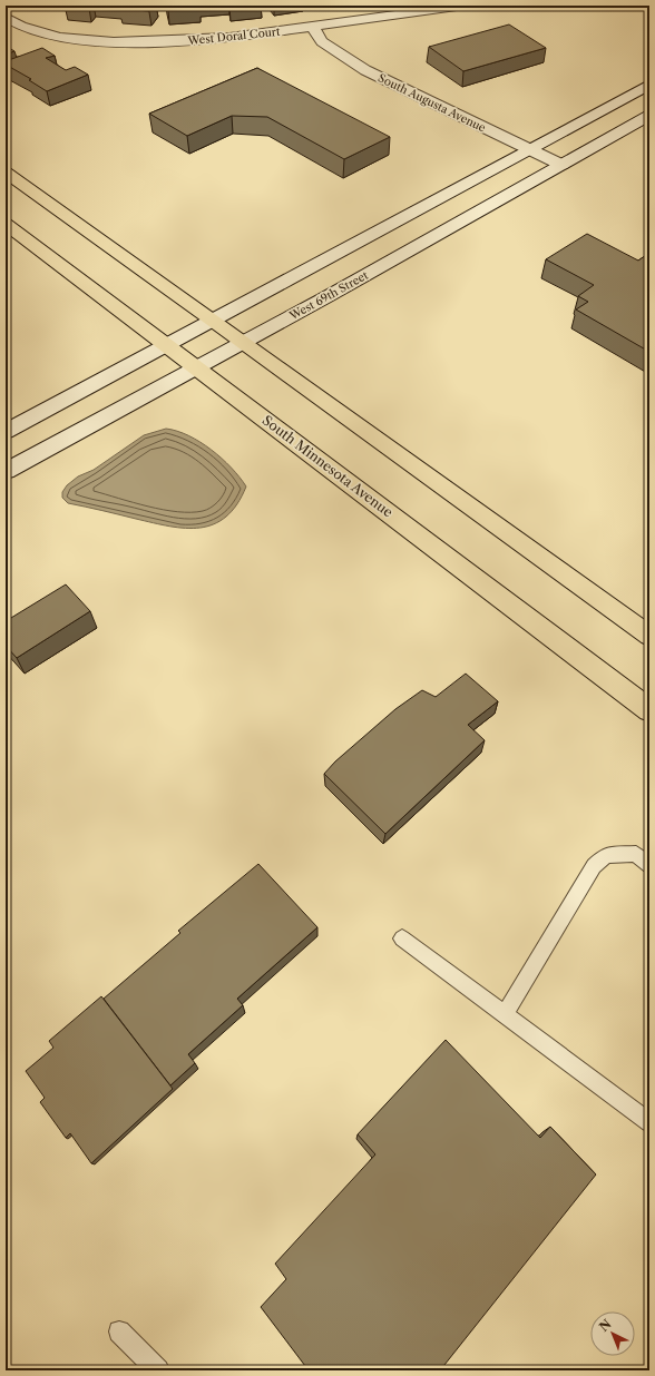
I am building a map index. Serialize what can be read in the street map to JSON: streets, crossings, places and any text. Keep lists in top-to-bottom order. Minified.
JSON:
{"streets":{"main road":["West Doral Court","South Augusta Avenue","West 69th Street","South Minnesota Avenue"]},"crossings":[["West Doral Court","South Augusta Avenue"],["South Augusta Avenue","West 69th Street"],["West 69th Street","South Minnesota Avenue"]],"north":"top left"}
